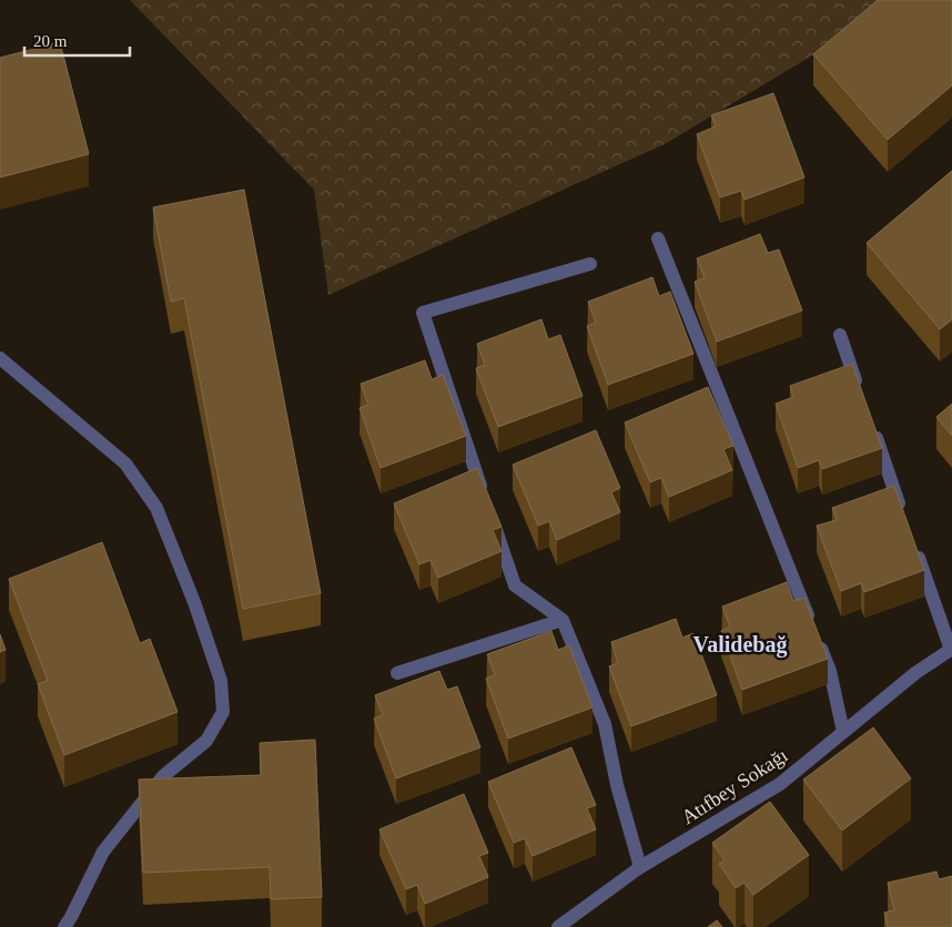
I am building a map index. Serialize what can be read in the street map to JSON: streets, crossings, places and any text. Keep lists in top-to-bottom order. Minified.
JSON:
{"streets":{"street":["Atıfbey Sokağı"]},"districts":["Validebağ"],"scale_bar":"20 m"}
